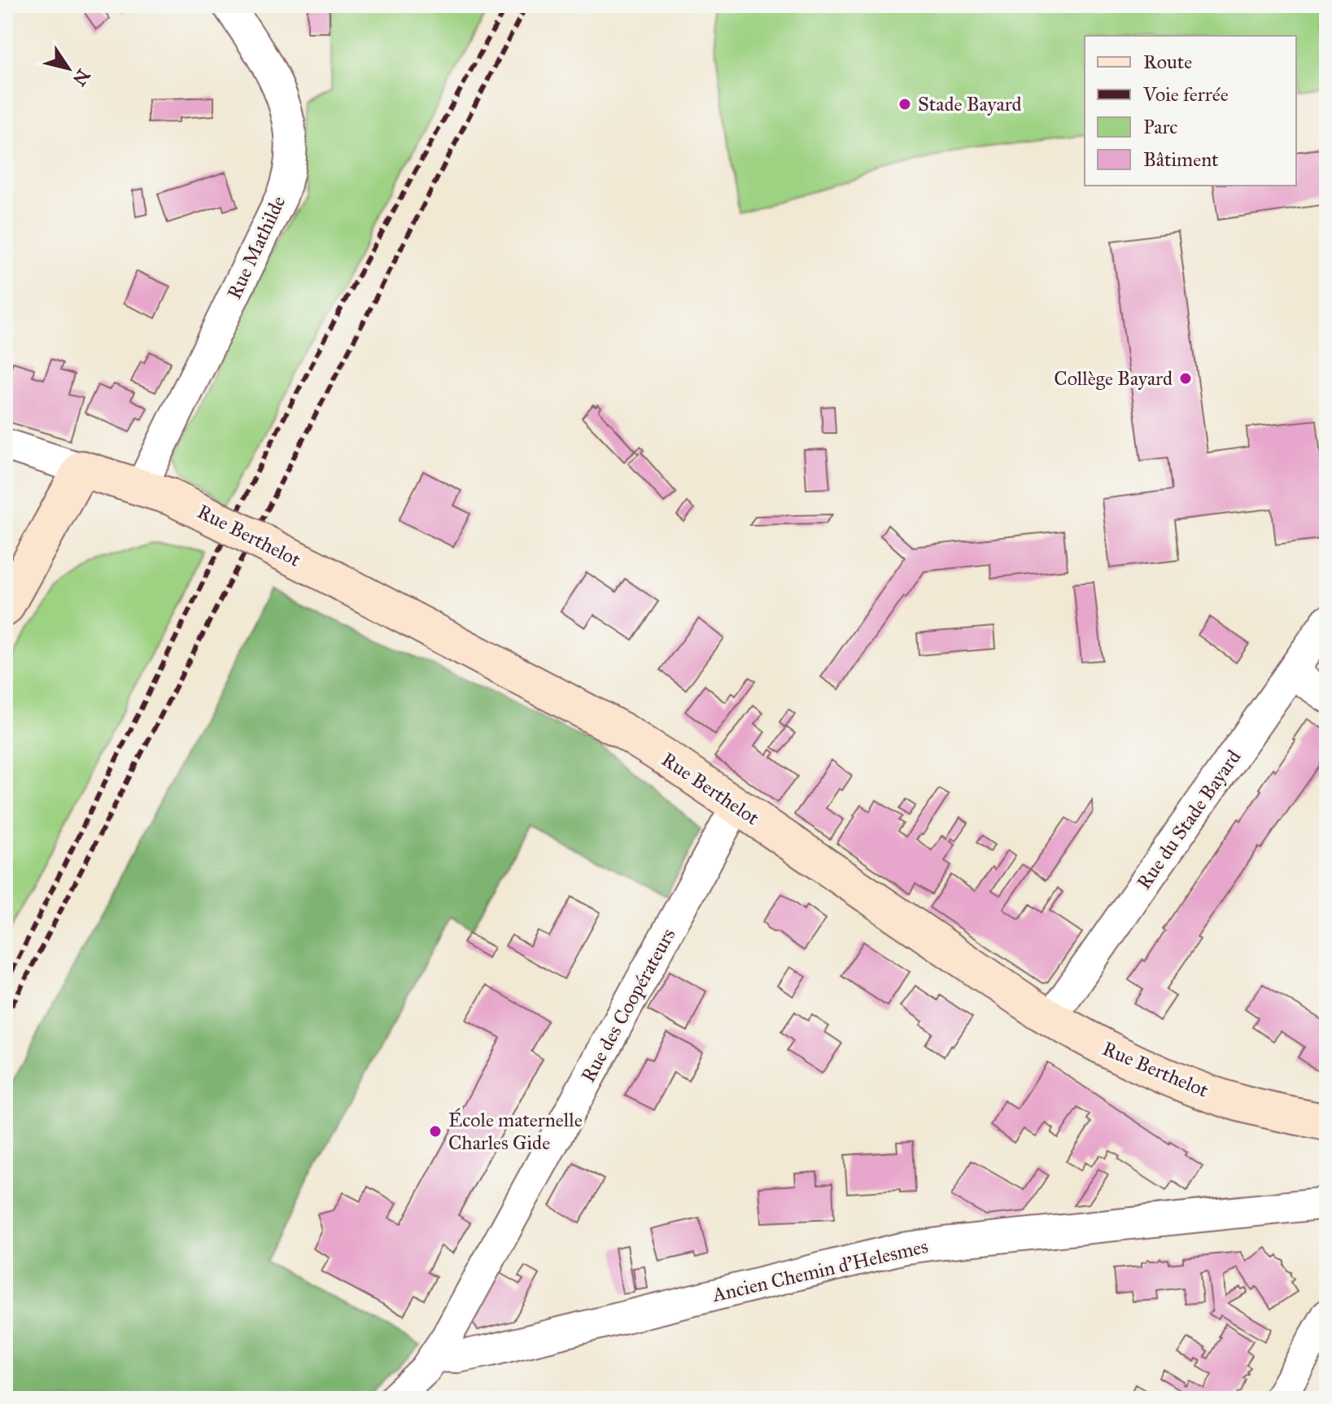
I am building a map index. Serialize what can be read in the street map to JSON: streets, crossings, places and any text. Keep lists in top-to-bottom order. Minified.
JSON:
{"streets":{"street":["Rue Mathilde","Rue Berthelot","Rue du Stade Bayard","Rue des Coopérateurs","Ancien Chemin d'Helesmes"]},"crossings":[["Rue Mathilde","Rue Berthelot"],["Rue Berthelot","Rue du Stade Bayard"],["Rue Berthelot","Rue des Coopérateurs"],["Rue des Coopérateurs","Ancien Chemin d'Helesmes"]],"places":["Stade Bayard","Collège Bayard","École maternelle Charles Gide"],"legend":["Route","Voie ferrée","Parc","Bâtiment"],"north":"bottom right"}
